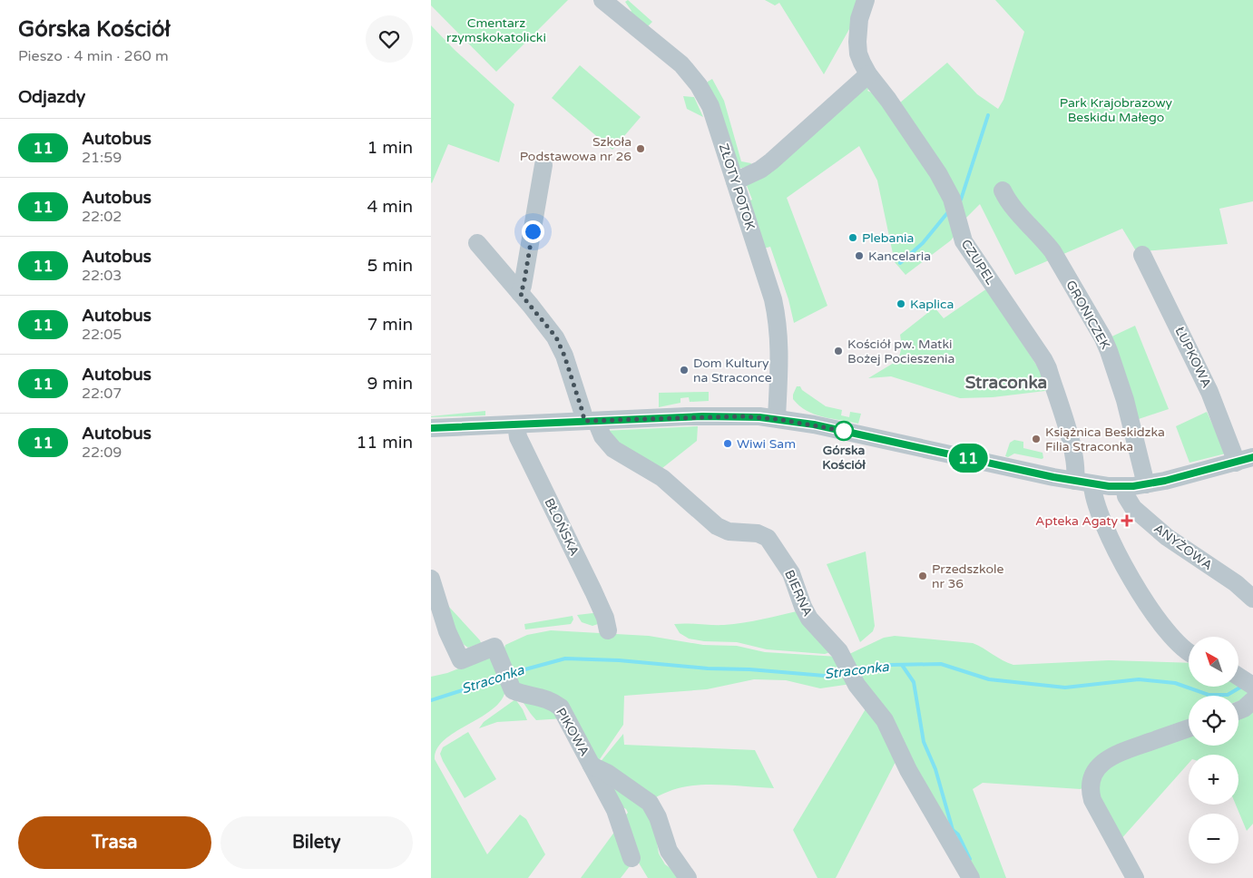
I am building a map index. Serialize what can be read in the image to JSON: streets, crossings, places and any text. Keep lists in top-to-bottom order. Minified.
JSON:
{"streets":{"street":["ZŁOTY POTOK","CZUPEL","GRONICZEK","ŁUPKOWA","BŁOŃSKA","ANYŻOWA","BIERNA","PIKOWA"]},"districts":["Straconka"],"water":["Straconka"],"parks":["Cmentarz rzymskokatolicki","Park Krajobrazowy Beskidu Małego"],"places":{"other":["Szkoła Podstawowa nr 26","Plebania","Kancelaria","Kaplica","Kościół pw. Matki Bożej Pocieszenia","Dom Kultury na Straconce","Górska Kościół","Książnica Beskidzka Filia Straconka","Wiwi Sam","Przedszkole nr 36"],"health":["Apteka Agaty"]},"lines":["bus line 11"],"north":"top left","page":{"heading":[["Górska Kościół","Pieszo · 4 min · 260 m"],"Odjazdy"],"on_map":"11","list":[{"mark":"11","name":"Autobus","note":"21:59","value":"1 min"},{"mark":"11","name":"Autobus","note":"22:02","value":"4 min"},{"mark":"11","name":"Autobus","note":"22:03","value":"5 min"},{"mark":"11","name":"Autobus","note":"22:05","value":"7 min"},{"mark":"11","name":"Autobus","note":"22:07","value":"9 min"},{"mark":"11","name":"Autobus","note":"22:09","value":"11 min"}],"map_buttons":["+","−"],"buttons":["Trasa","Bilety"]}}
